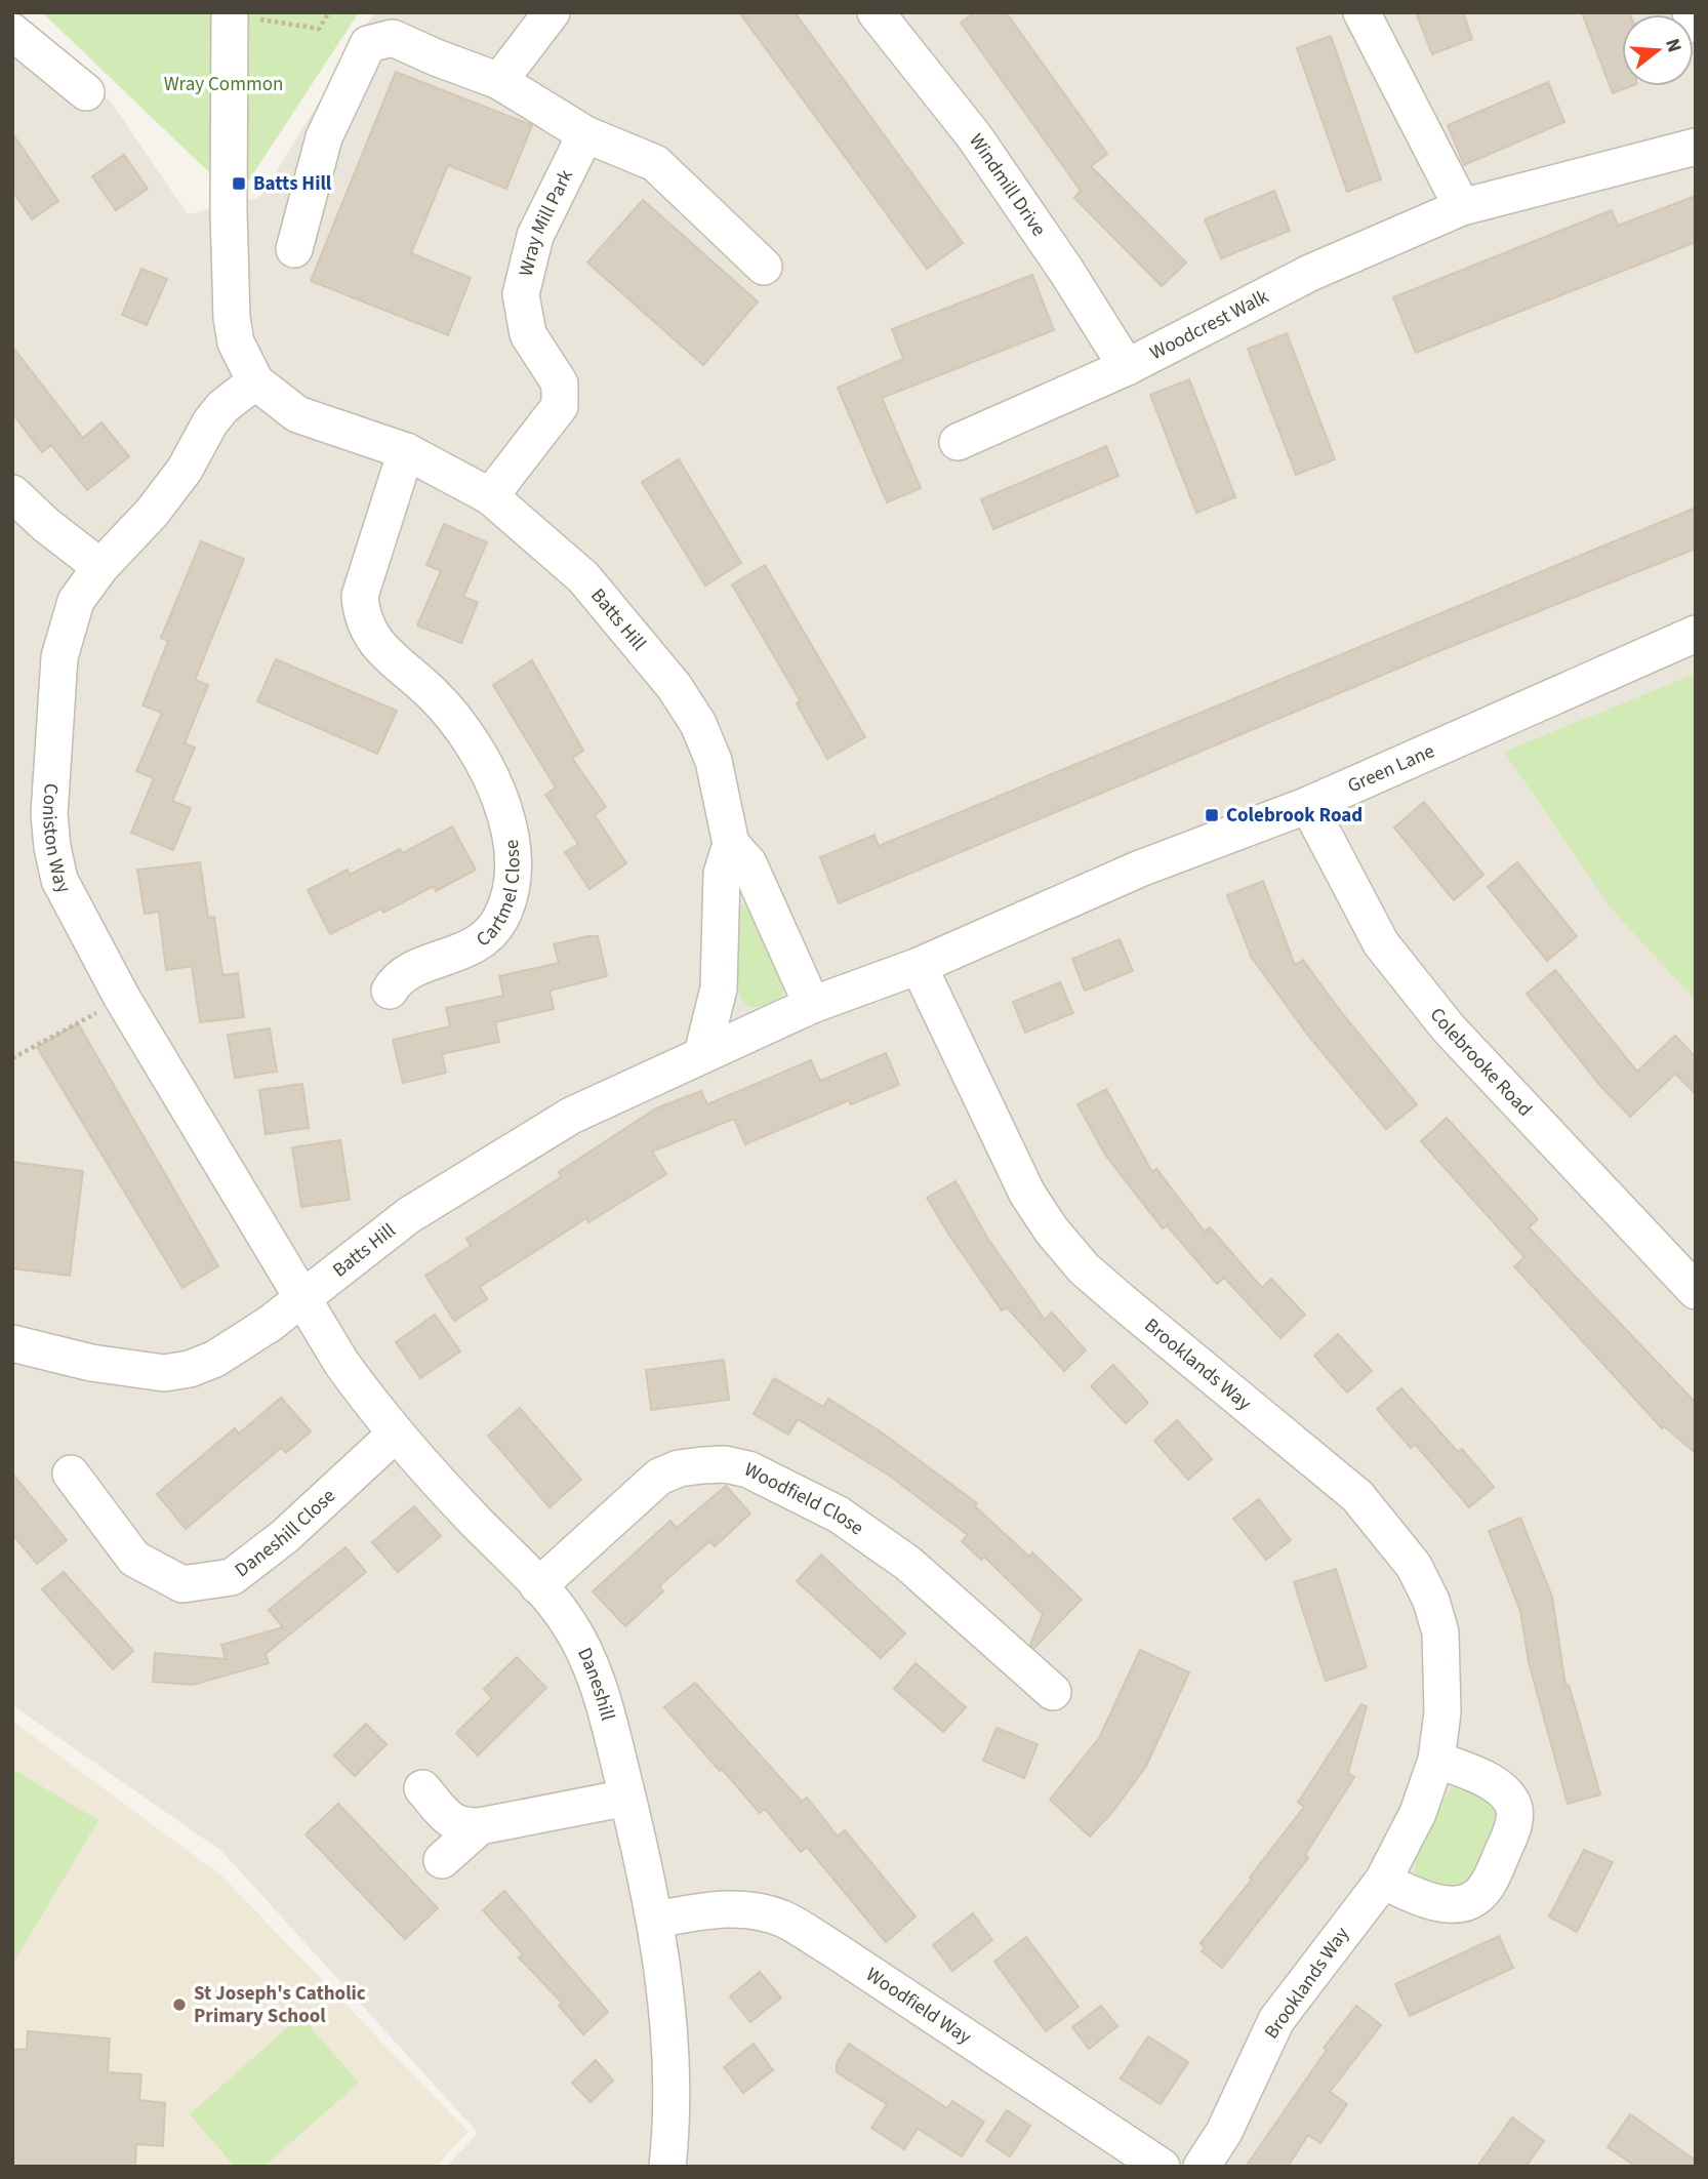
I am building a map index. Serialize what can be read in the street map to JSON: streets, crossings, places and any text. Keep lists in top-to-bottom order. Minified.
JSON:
{"streets":{"street":["Windmill Drive","Wray Mill Park","Woodcrest Walk","Batts Hill","Green Lane","Coniston Way","Cartmel Close","Colebrooke Road","Brooklands Way","Woodfield Close","Daneshill Close","Daneshill","Woodfield Way"]},"crossings":[["Windmill Drive","Woodcrest Walk"],["Wray Mill Park","Batts Hill"],["Batts Hill","Green Lane"],["Batts Hill","Coniston Way"],["Batts Hill","Cartmel Close"],["Batts Hill","Daneshill"],["Green Lane","Colebrooke Road"],["Green Lane","Brooklands Way"],["Coniston Way","Daneshill"],["Woodfield Close","Daneshill"],["Daneshill Close","Daneshill"],["Daneshill","Woodfield Way"]],"parks":["Wray Common"],"places":{"transit":["Batts Hill","Colebrook Road"],"other":["St Joseph's Catholic Primary School"]},"north":"right"}
